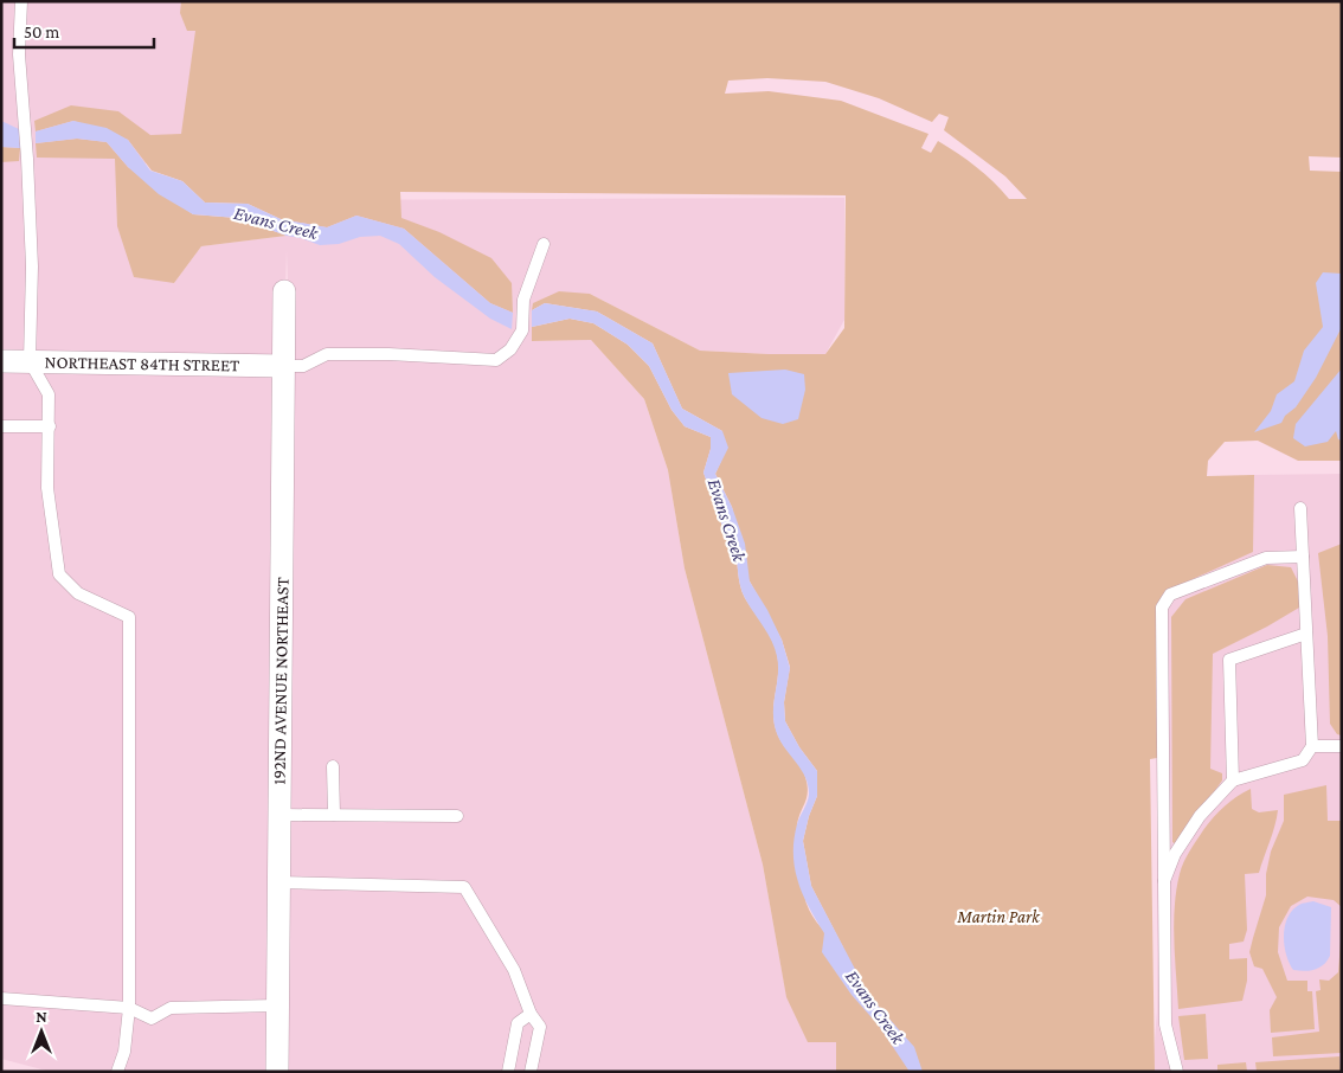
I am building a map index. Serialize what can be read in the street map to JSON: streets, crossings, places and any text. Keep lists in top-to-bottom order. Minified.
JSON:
{"streets":{"street":["NORTHEAST 84TH STREET","192ND AVENUE NORTHEAST"]},"crossings":[["NORTHEAST 84TH STREET","192ND AVENUE NORTHEAST"]],"water":["Evans Creek"],"parks":["Martin Park"],"scale_bar":"50 m","north":"top"}
